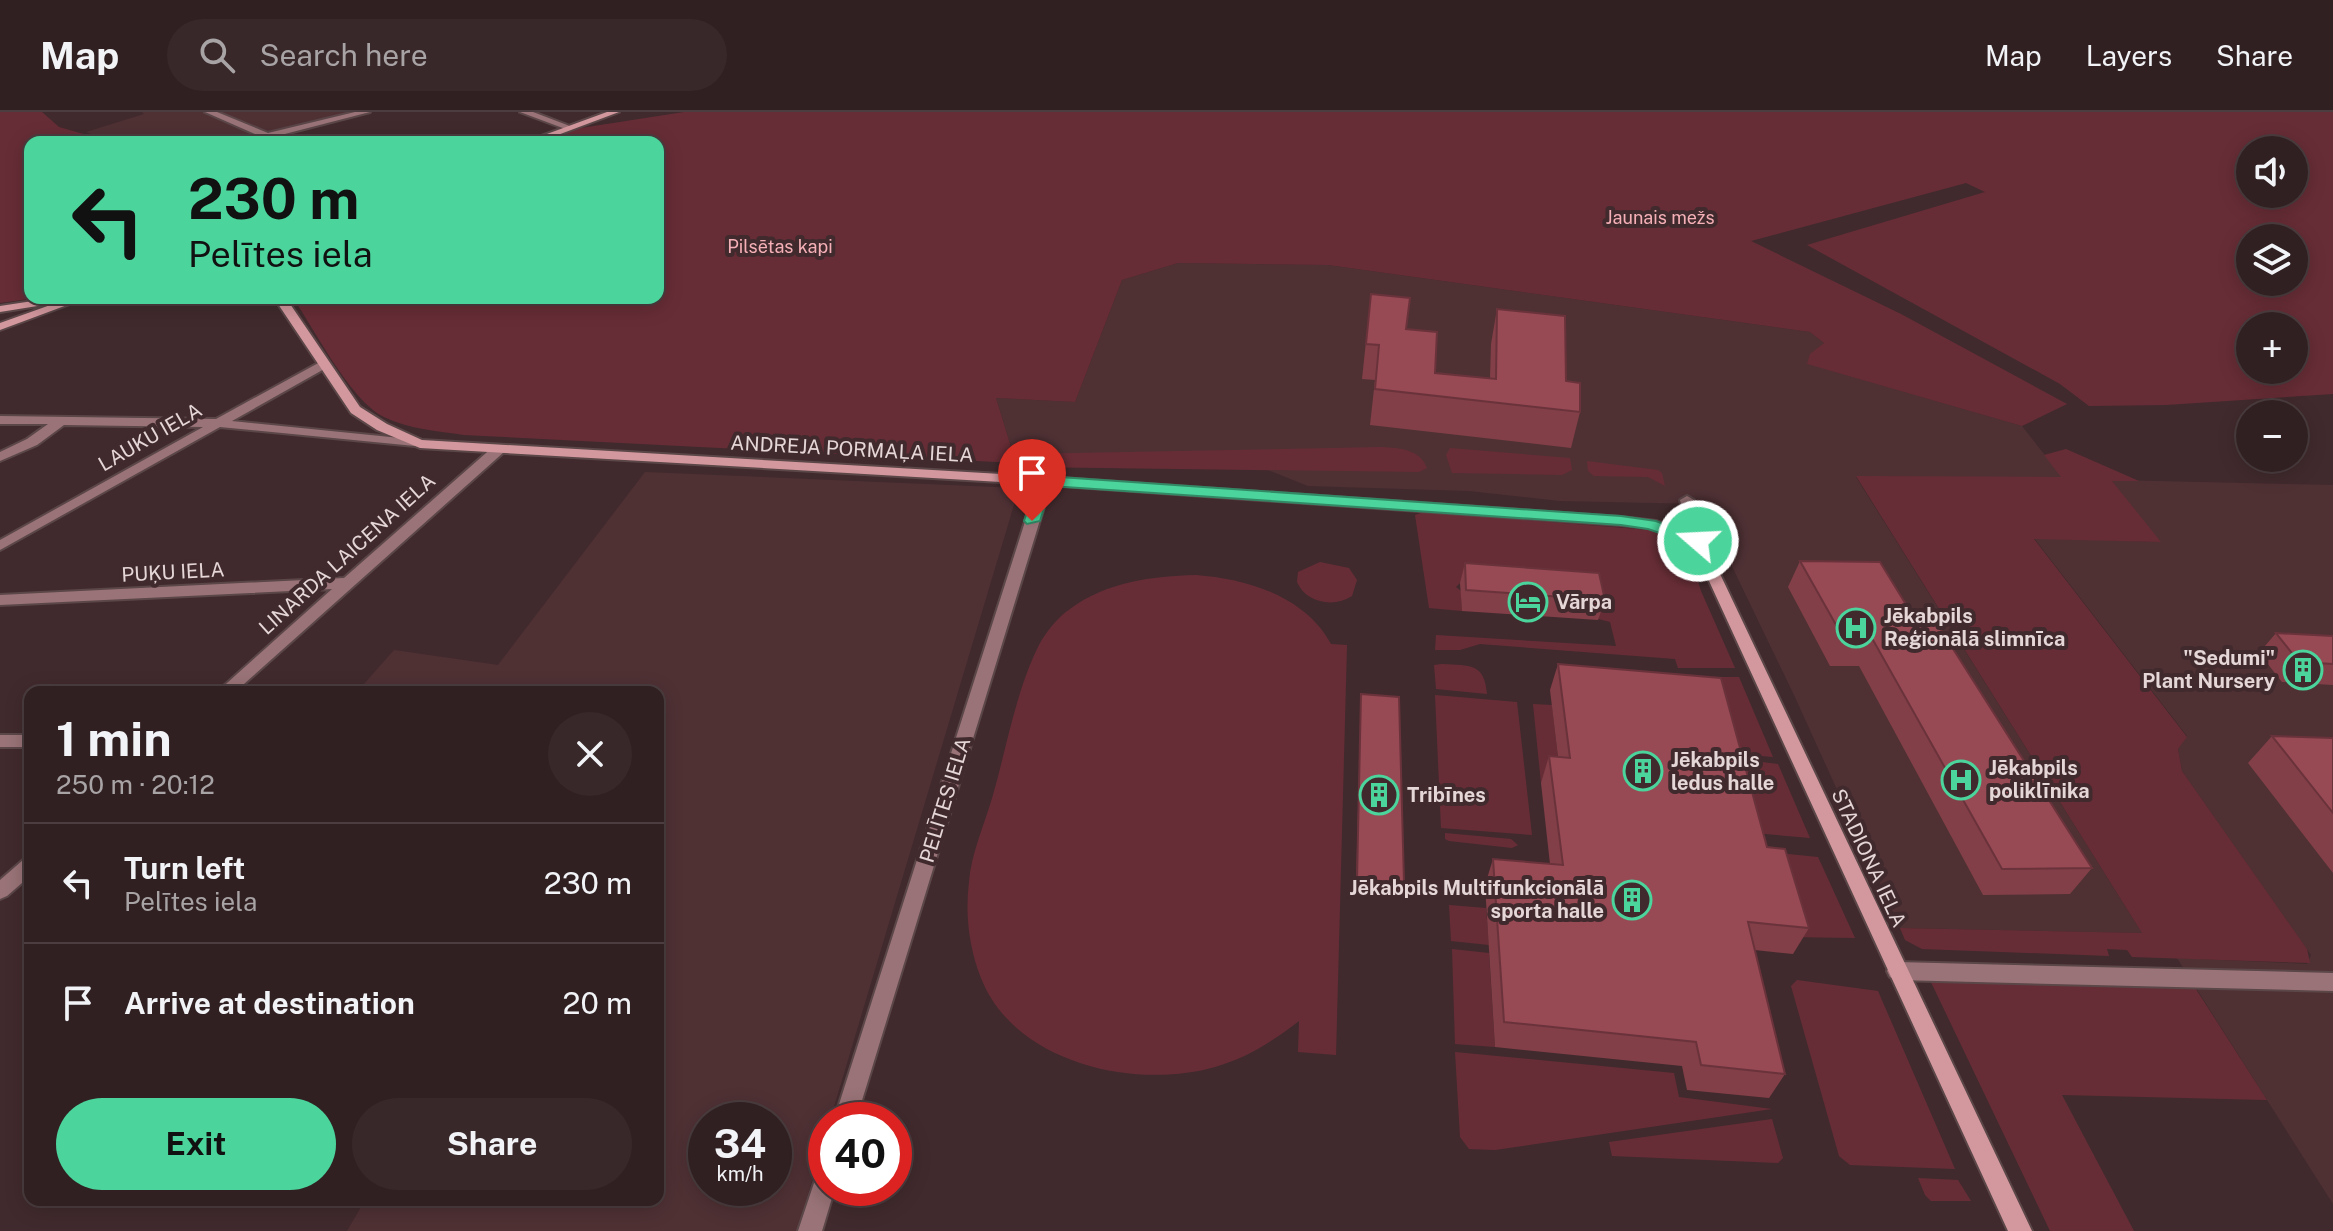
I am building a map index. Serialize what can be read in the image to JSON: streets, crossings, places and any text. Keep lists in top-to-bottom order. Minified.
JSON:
{"streets":{"street":["LAUKU IELA","ANDREJA PORMAĻA IELA","LINARDA LAICENA IELA","PUĶU IELA","PELĪTES IELA","STADIONA IELA"]},"crossings":[["LAUKU IELA","ANDREJA PORMAĻA IELA"],["ANDREJA PORMAĻA IELA","LINARDA LAICENA IELA"],["ANDREJA PORMAĻA IELA","PELĪTES IELA"],["ANDREJA PORMAĻA IELA","STADIONA IELA"],["LINARDA LAICENA IELA","PUĶU IELA"]],"parks":["Jaunais mežs","Pilsētas kapi"],"places":{"hotel":["Vārpa"],"hospital":["Jēkabpils Reģionālā slimnīca","Jēkabpils poliklīnika"],"building":["\"Sedumi\" Plant Nursery","Jēkabpils ledus halle","Tribīnes","Jēkabpils Multifunkcionālā sporta halle"]},"page":{"header":"Map","search":"Search here","nav":["Map","Layers","Share"],"map_buttons":["+","−"],"turn":["230 m","Pelītes iela"],"heading":["1 min","250 m · 20:12"],"list":[{"name":"Turn left","note":"Pelītes iela","value":"230 m"},{"name":"Arrive at destination","value":"20 m"}],"buttons":["Exit","Share"],"speed":"34 km/h","limit":"40"}}
